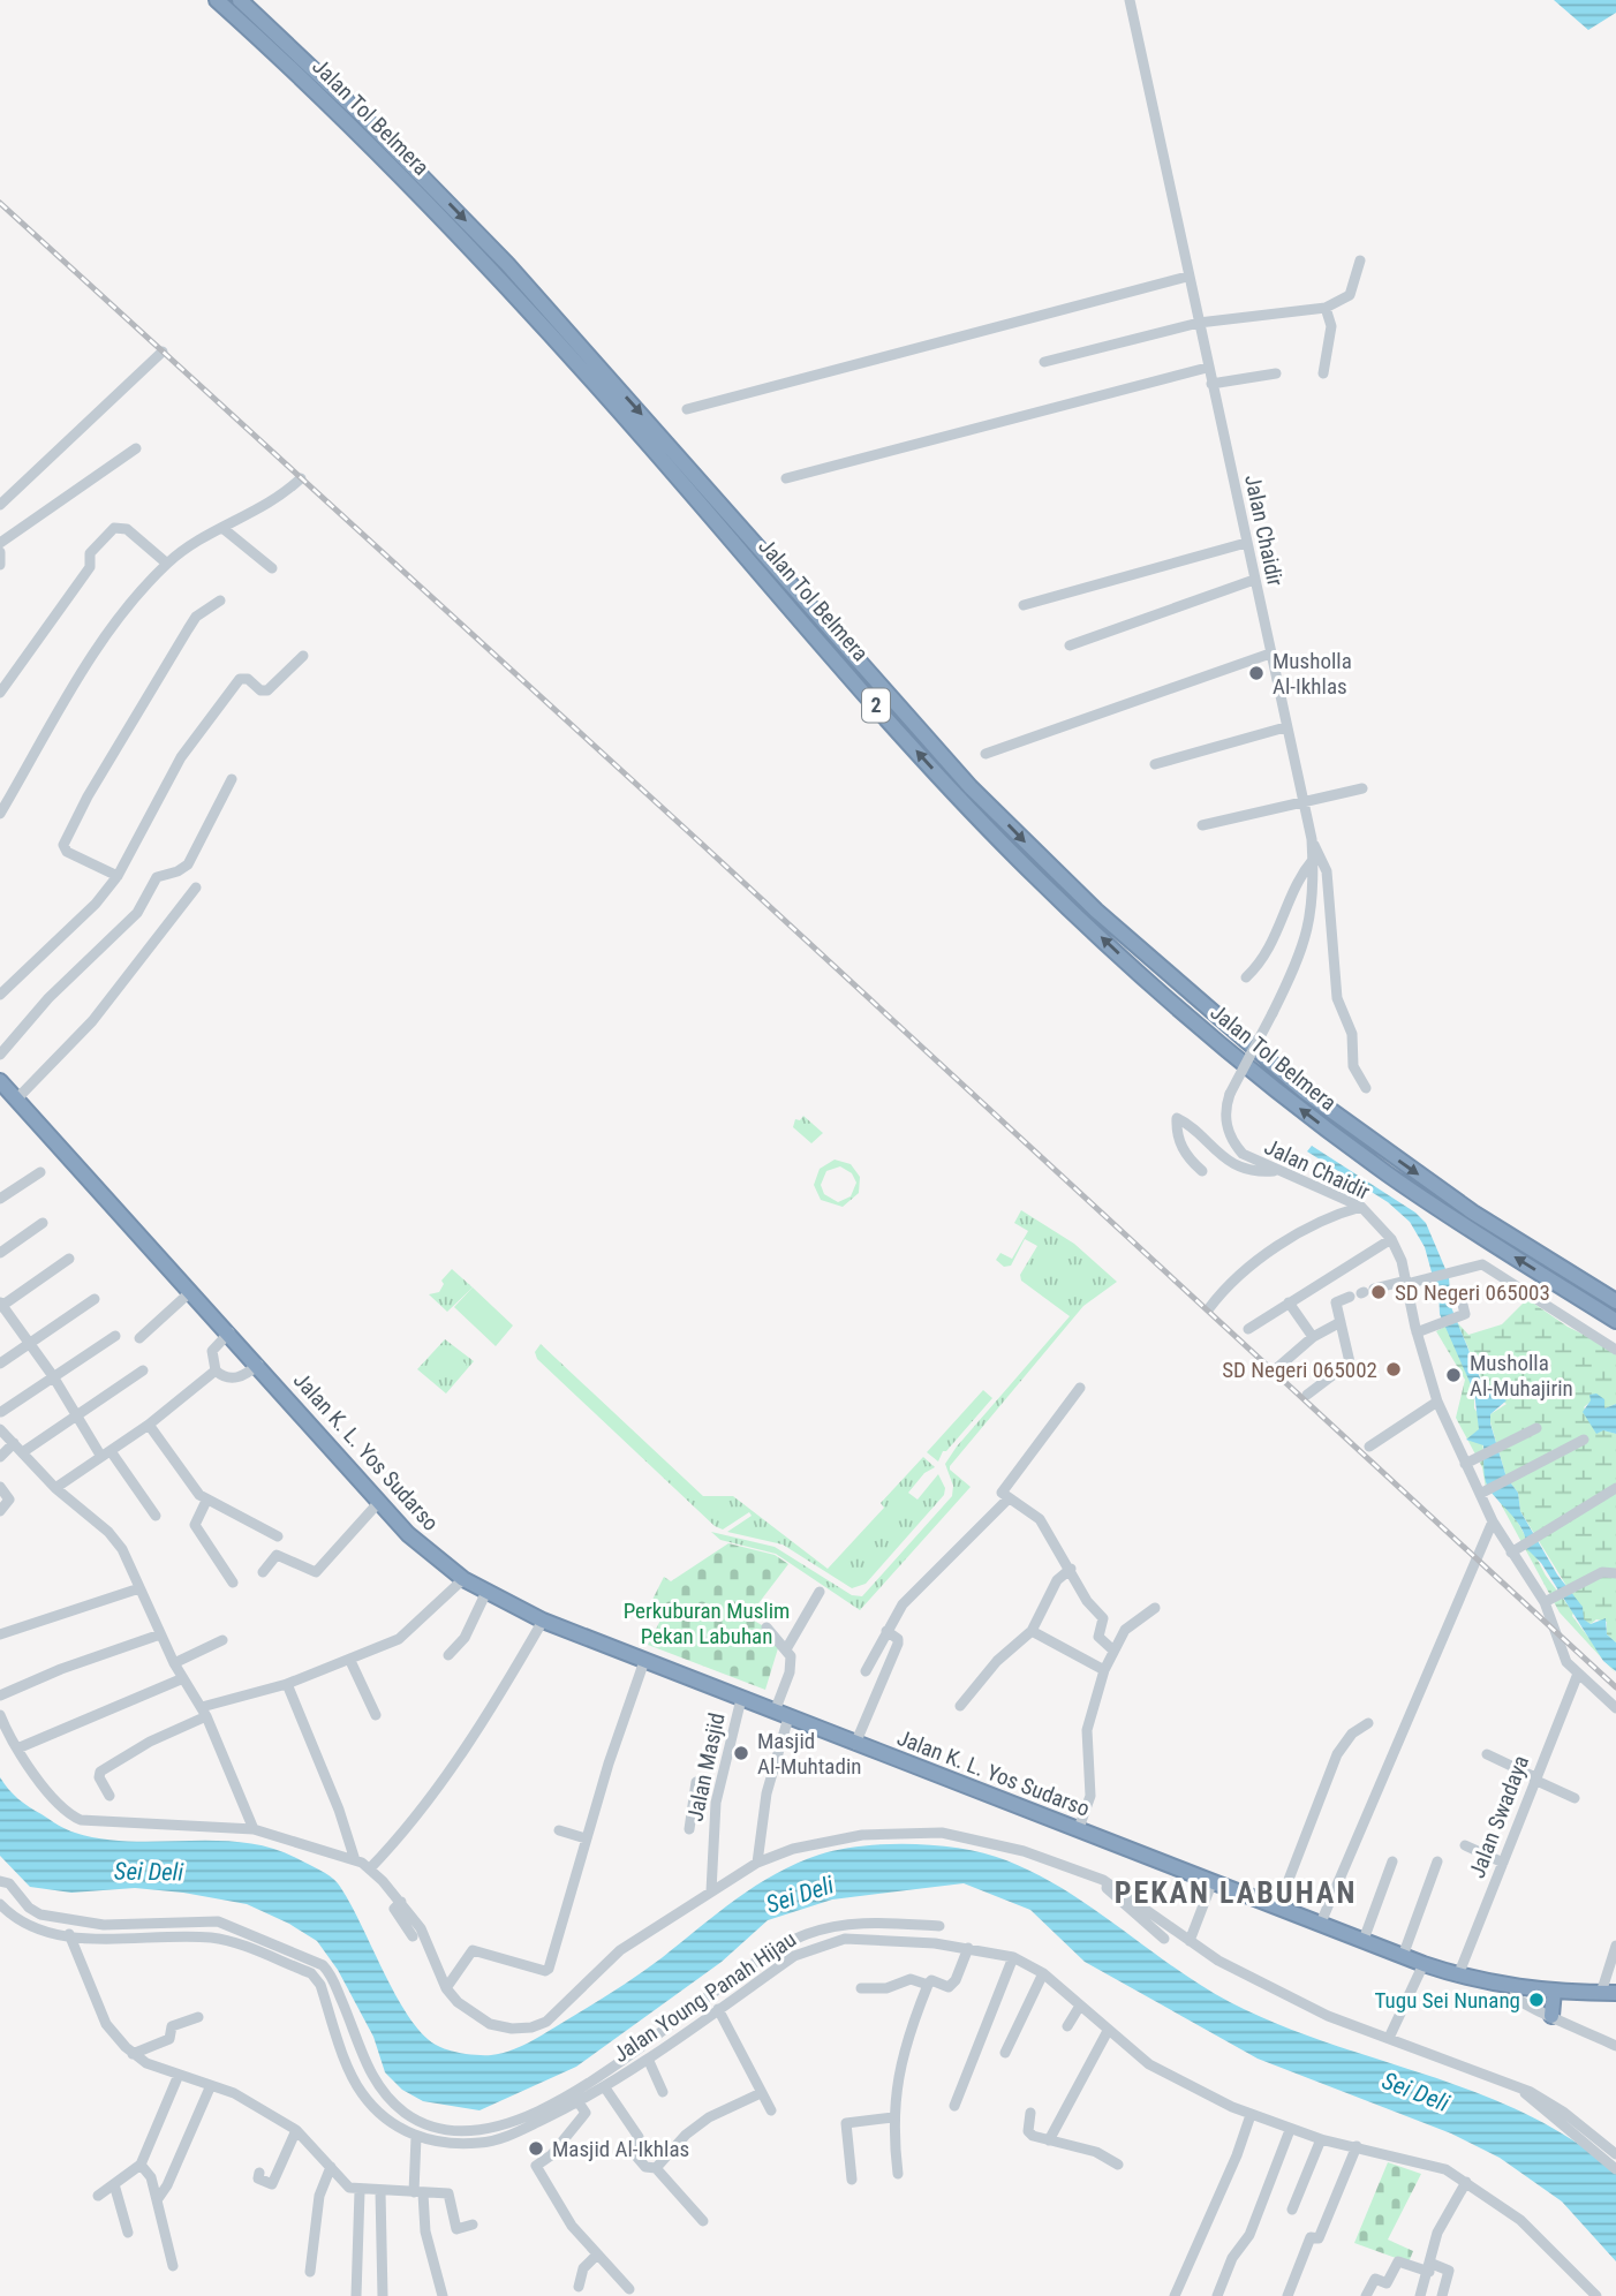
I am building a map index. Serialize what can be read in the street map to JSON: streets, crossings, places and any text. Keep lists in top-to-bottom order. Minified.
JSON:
{"streets":{"highway":["Jalan Tol Belmera","2","Jalan K. L. Yos Sudarso"],"street":["Jalan Chaidir","Jalan Masjid","Jalan Swadaya","Jalan Young Panah Hijau"]},"crossings":[["Jalan Chaidir","Jalan Swadaya"],["Jalan K. L. Yos Sudarso","Jalan Masjid"],["Jalan K. L. Yos Sudarso","Jalan Swadaya"]],"districts":["PEKAN LABUHAN"],"water":["Sei Deli"],"parks":["Perkuburan Muslim Pekan Labuhan"],"places":["Musholla Al-Ikhlas","SD Negeri 065003","SD Negeri 065002","Musholla Al-Muhajirin","Masjid Al-Muhtadin","Tugu Sei Nunang","Masjid Al-Ikhlas"]}
